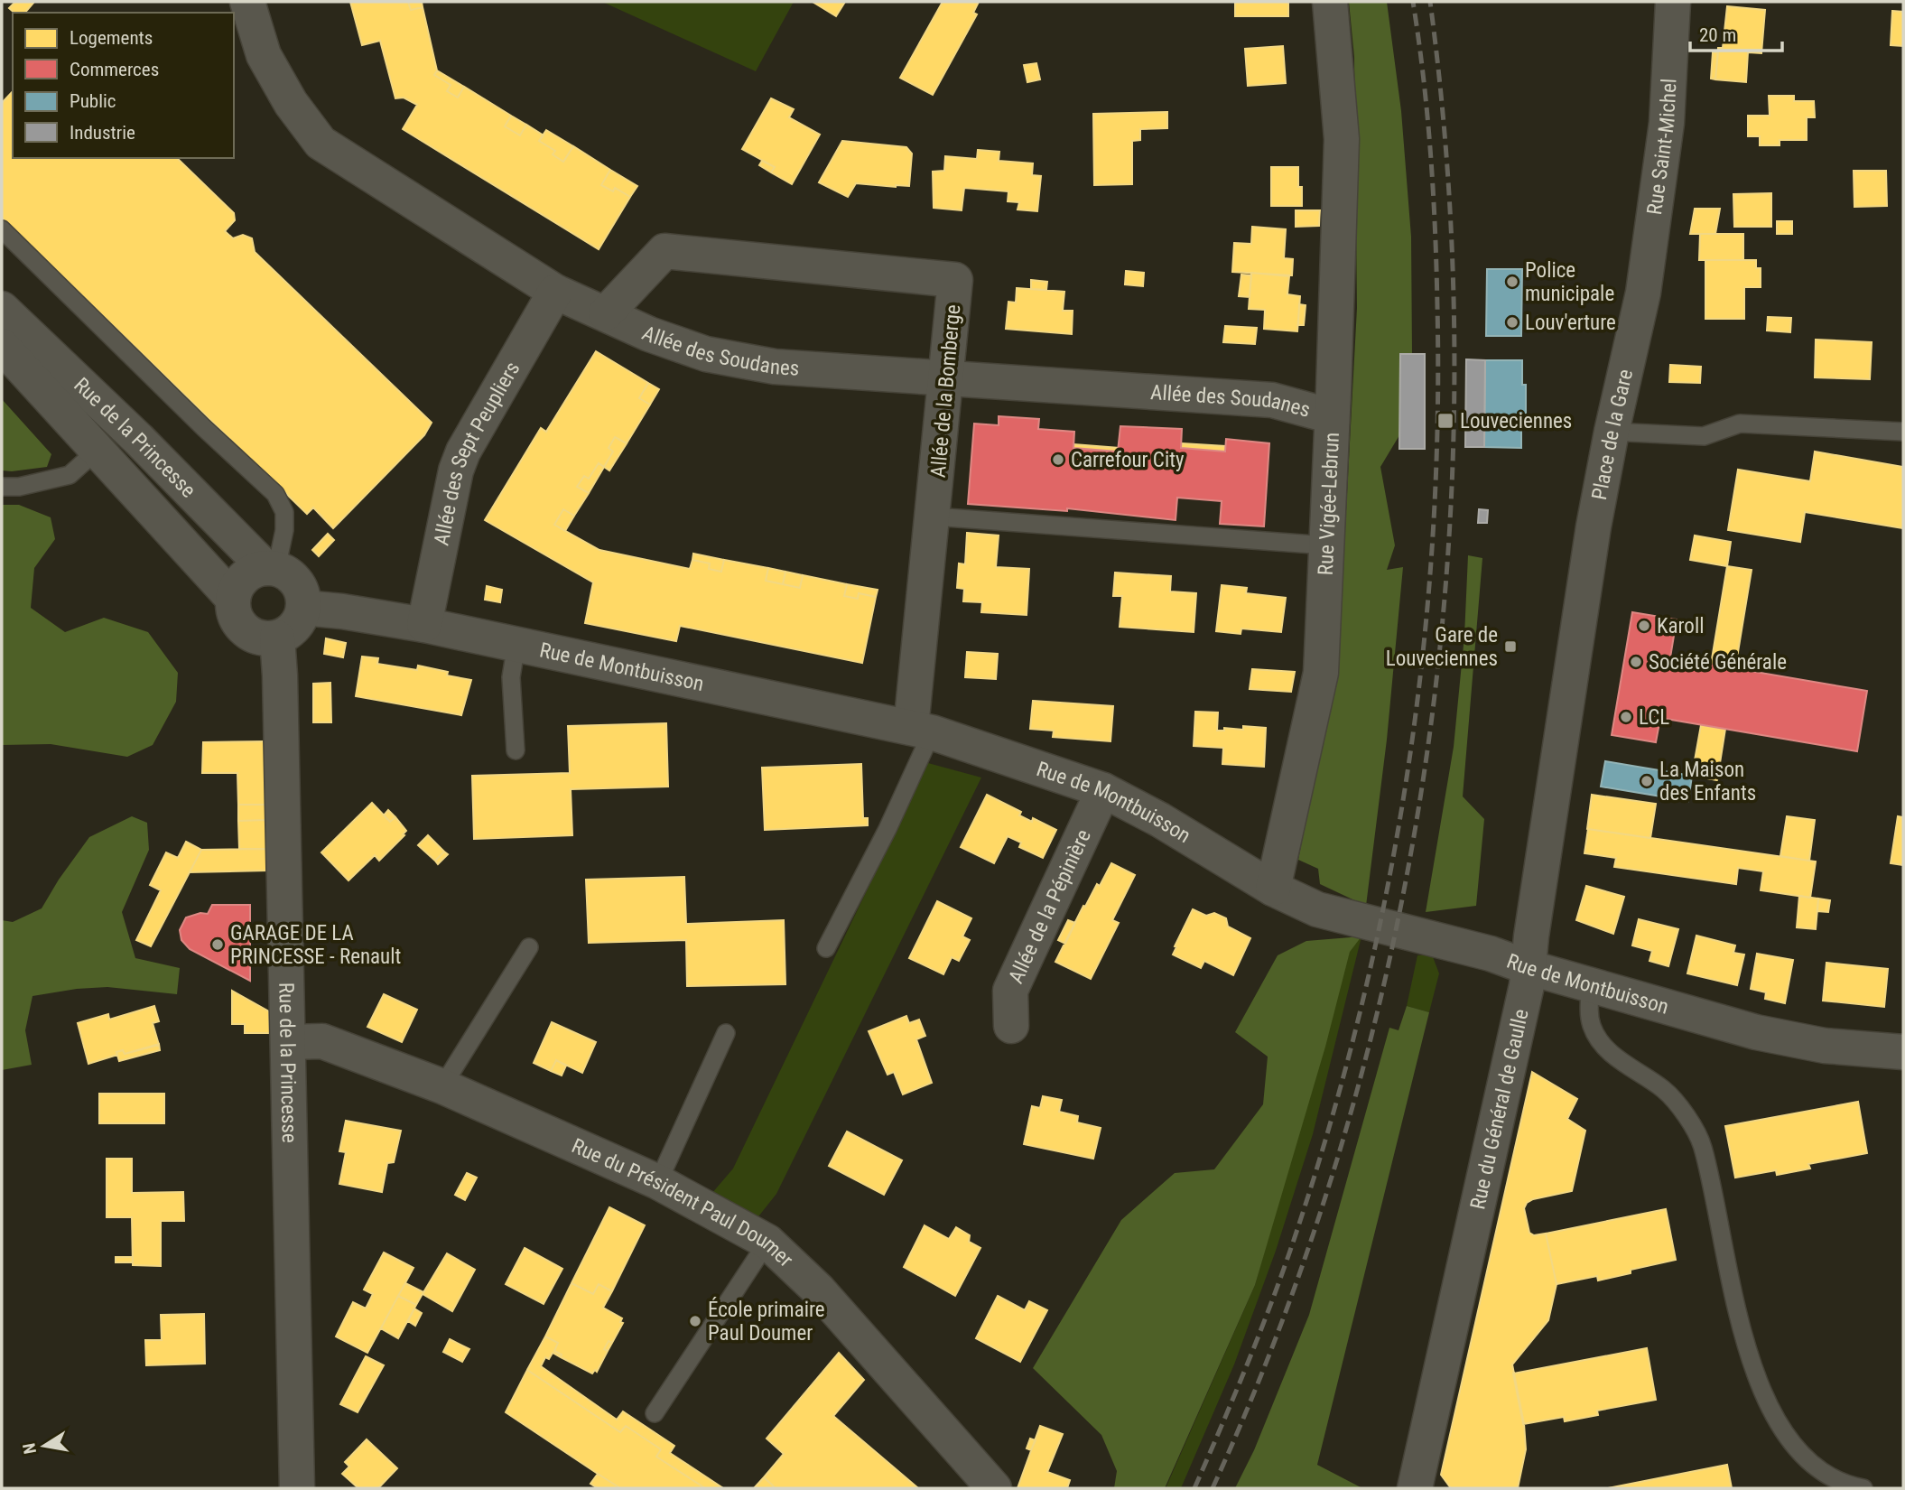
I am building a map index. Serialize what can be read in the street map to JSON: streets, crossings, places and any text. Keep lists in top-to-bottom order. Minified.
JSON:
{"streets":{"street":["Rue Saint-Michel","Allée des Soudanes","Allée de la Bomberge","Place de la Gare","Rue de la Princesse","Allée des Sept Peupliers","Rue Vigée-Lebrun","Rue de Montbuisson","Allée de la Pépinière","Rue du Général de Gaulle","Rue du Président Paul Doumer"]},"crossings":[["Rue Saint-Michel","Place de la Gare"],["Allée des Soudanes","Allée de la Bomberge"],["Allée des Soudanes","Allée des Sept Peupliers"],["Allée des Soudanes","Rue Vigée-Lebrun"],["Allée de la Bomberge","Rue de Montbuisson"],["Place de la Gare","Rue du Général de Gaulle"],["Rue de la Princesse","Rue de Montbuisson"],["Rue de la Princesse","Rue du Président Paul Doumer"],["Allée des Sept Peupliers","Rue de Montbuisson"],["Rue Vigée-Lebrun","Rue de Montbuisson"],["Rue de Montbuisson","Allée de la Pépinière"],["Rue de Montbuisson","Rue du Général de Gaulle"]],"places":{"other":["Police municipale","Louv'erture","Carrefour City","Karoll","Société Générale","LCL","La Maison des Enfants","GARAGE DE LA PRINCESSE - Renault","École primaire Paul Doumer"],"transit":["Louveciennes","Gare de Louveciennes"]},"legend":["Logements","Commerces","Public","Industrie"],"scale_bar":"20 m","north":"left"}
